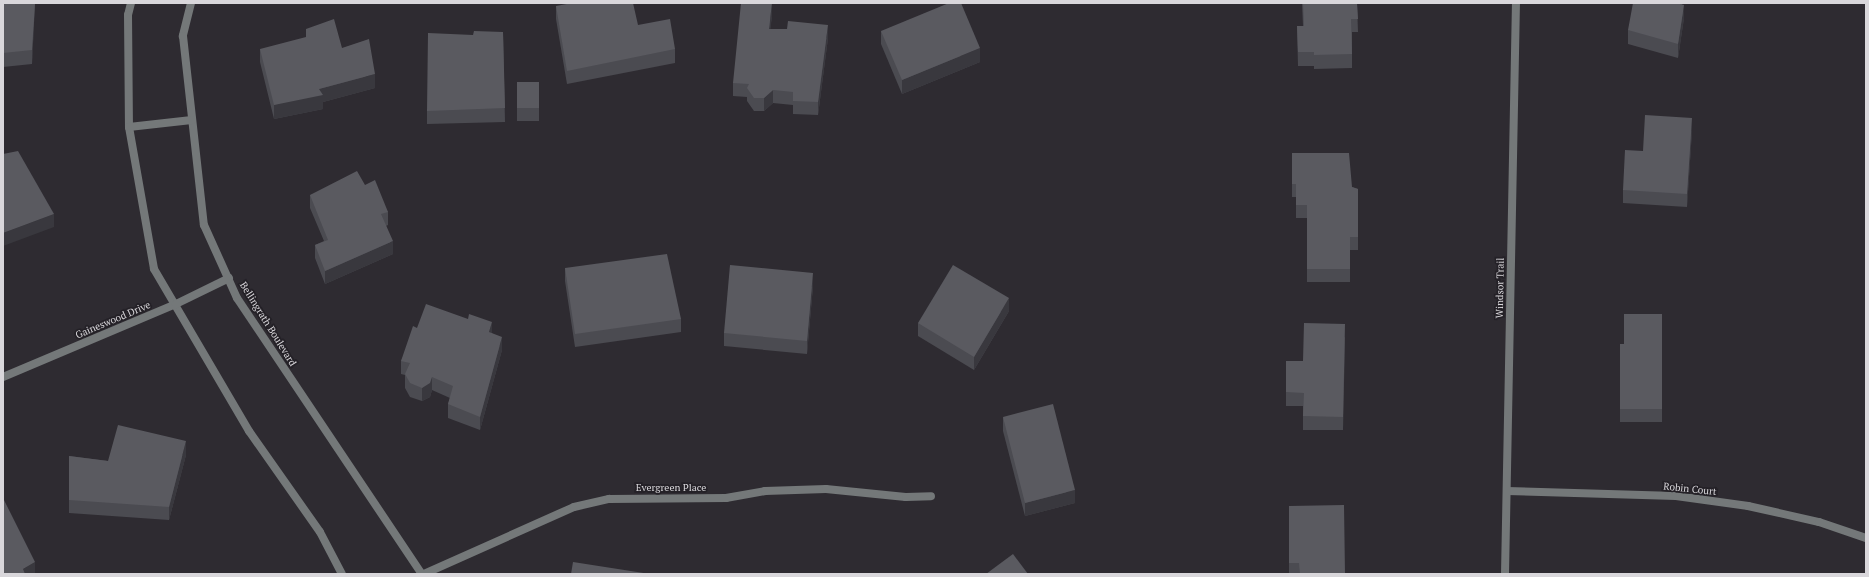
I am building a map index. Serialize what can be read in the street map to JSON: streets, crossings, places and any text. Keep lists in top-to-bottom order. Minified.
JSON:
{"streets":{"street":["Windsor Trail","Gaineswood Drive","Bellingrath Boulevard","Evergreen Place","Robin Court"]},"crossings":[["Windsor Trail","Robin Court"],["Gaineswood Drive","Bellingrath Boulevard"],["Bellingrath Boulevard","Evergreen Place"]]}
